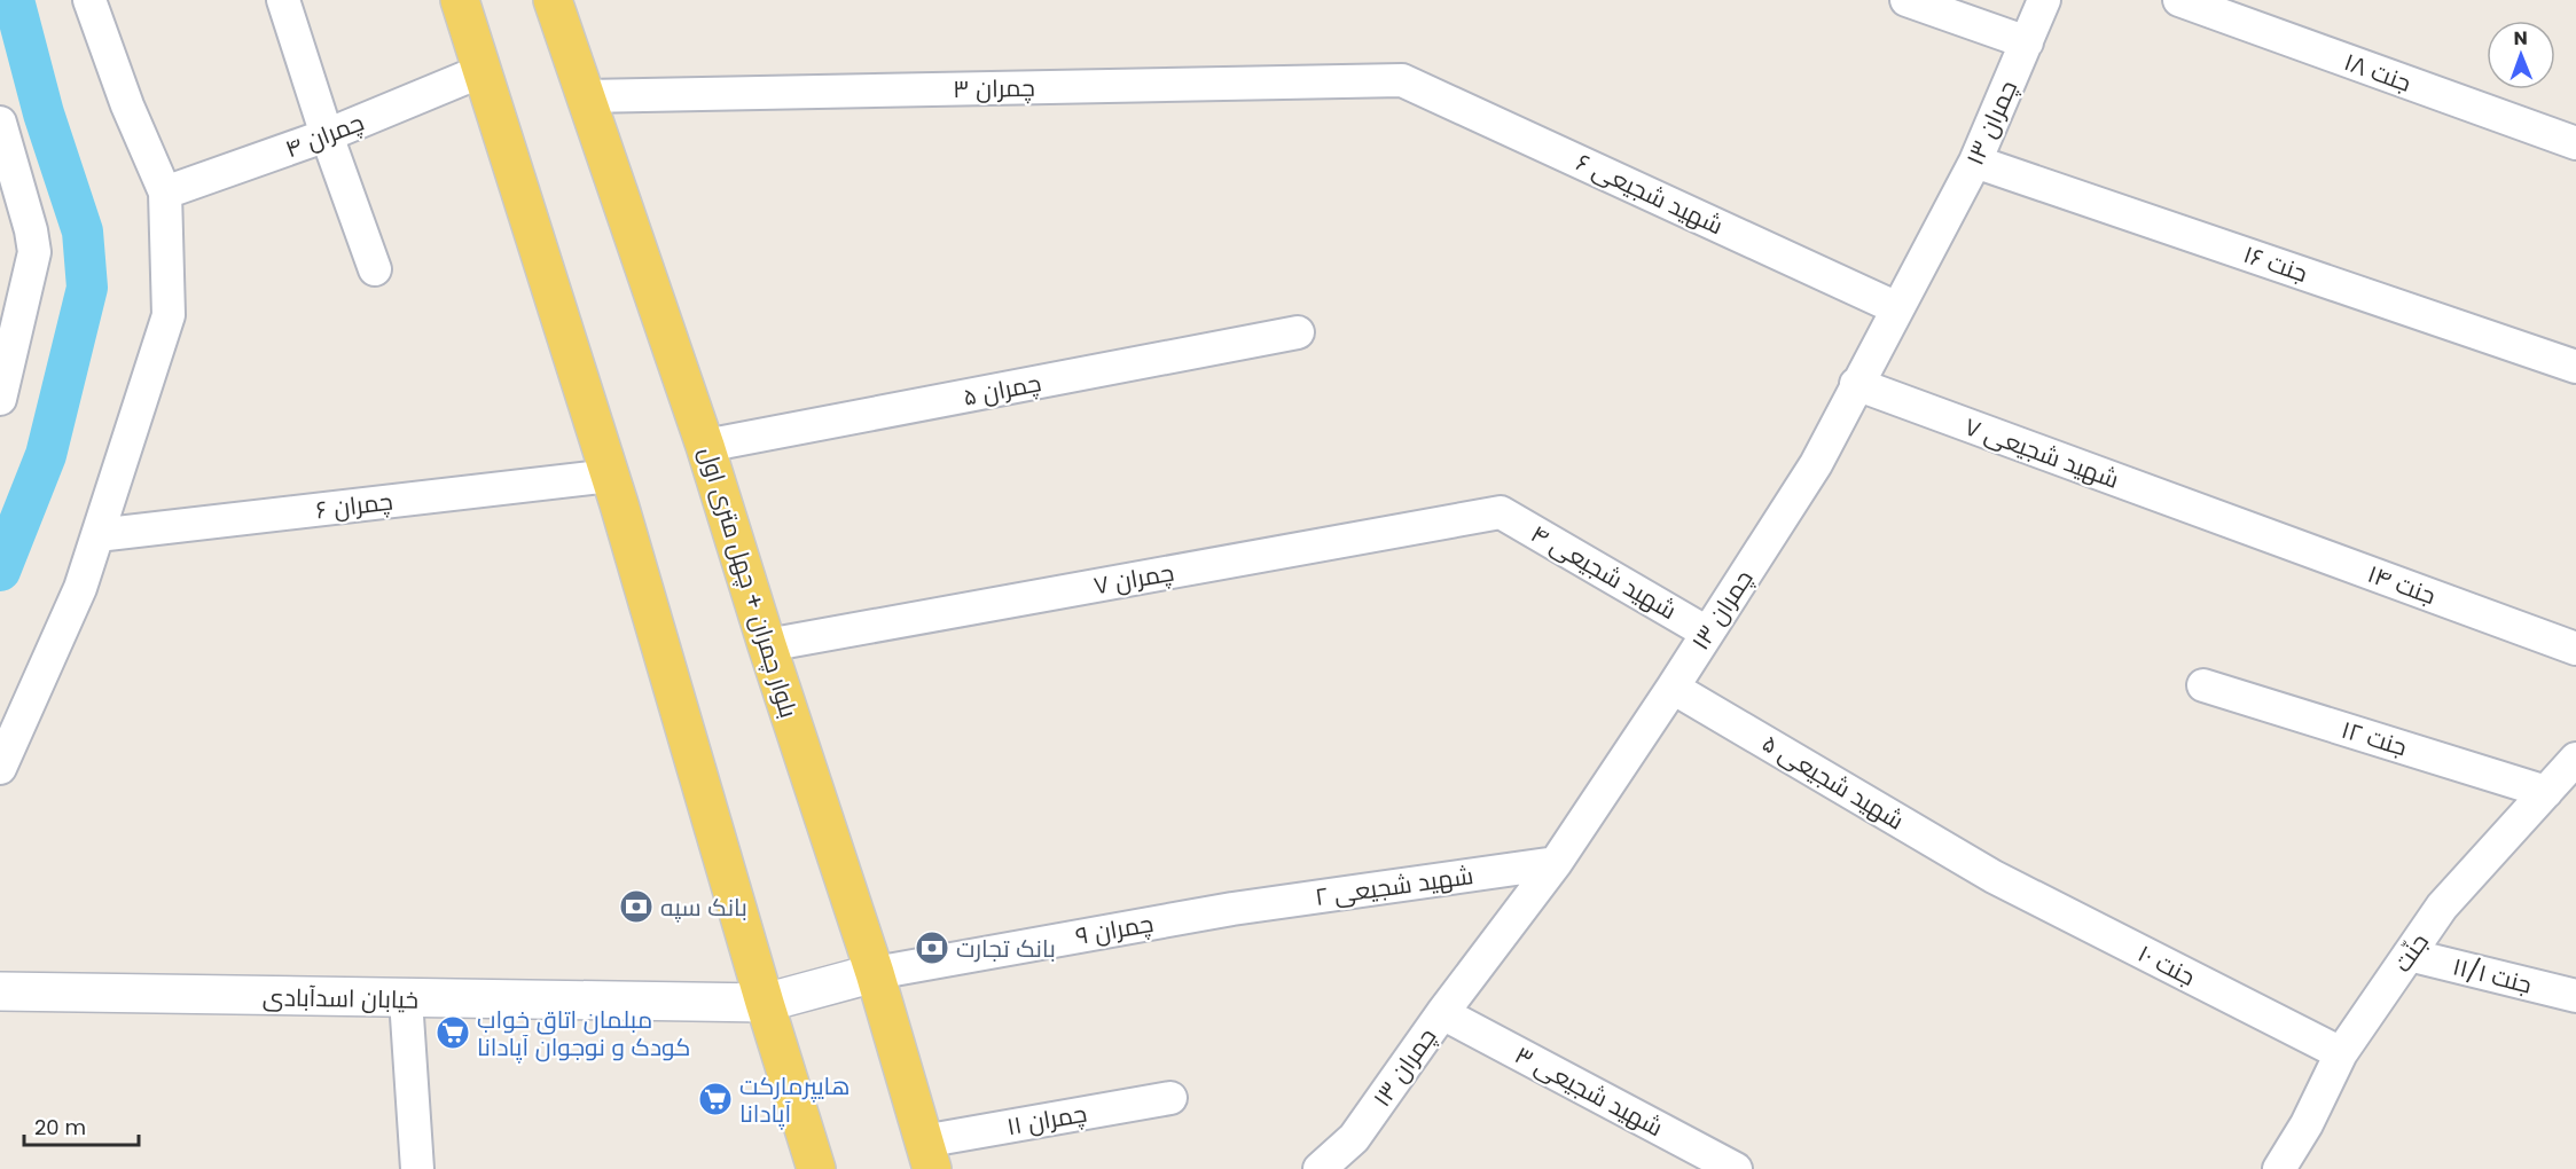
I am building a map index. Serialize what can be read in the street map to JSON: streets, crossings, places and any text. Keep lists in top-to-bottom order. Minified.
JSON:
{"streets":{"main road":["بلوار چمران + چهل متری اول","خیابان اسدآبادی"],"street":["جنت ۱۸","چمران ۳","چمران ۱۳","چمران ۴","شهید شجیعی ۶","جنت ۱۶","چمران ۵","شهید شجیعی ۷","چمران ۶","شهید شجیعی ۴","چمران ۷","جنت ۱۴","جنت ۱۲","شهید شجیعی ۵","شهید شجیعی ۲","چمران ۹","جنّت","جنت ۱۰","جنت ۱۱/۱","شهید شجیعی ۳","چمران ۱۱"]},"crossings":[["چمران ۳","شهید شجیعی ۶"],["چمران ۳","بلوار چمران + چهل متری اول"],["چمران ۱۳","شهید شجیعی ۶"],["چمران ۱۳","جنت ۱۶"],["چمران ۱۳","شهید شجیعی ۷"],["چمران ۱۳","شهید شجیعی ۴"],["چمران ۱۳","شهید شجیعی ۵"],["چمران ۱۳","شهید شجیعی ۲"],["چمران ۱۳","شهید شجیعی ۳"],["چمران ۵","بلوار چمران + چهل متری اول"],["شهید شجیعی ۷","جنت ۱۴"],["شهید شجیعی ۴","چمران ۷"],["چمران ۷","بلوار چمران + چهل متری اول"],["بلوار چمران + چهل متری اول","چمران ۹"],["بلوار چمران + چهل متری اول","خیابان اسدآبادی"],["بلوار چمران + چهل متری اول","چمران ۱۱"],["جنت ۱۲","جنّت"],["شهید شجیعی ۵","جنت ۱۰"],["شهید شجیعی ۲","چمران ۹"],["چمران ۹","خیابان اسدآبادی"],["جنّت","جنت ۱۰"],["جنّت","جنت ۱۱/۱"]],"places":{"bank":["بانک سپه","بانک تجارت"],"supermarket":["مبلمان اتاق خواب کودک و نوجوان آپادانا","هایپرمارکت آپادانا"]},"scale_bar":"20 m","north":"top"}
